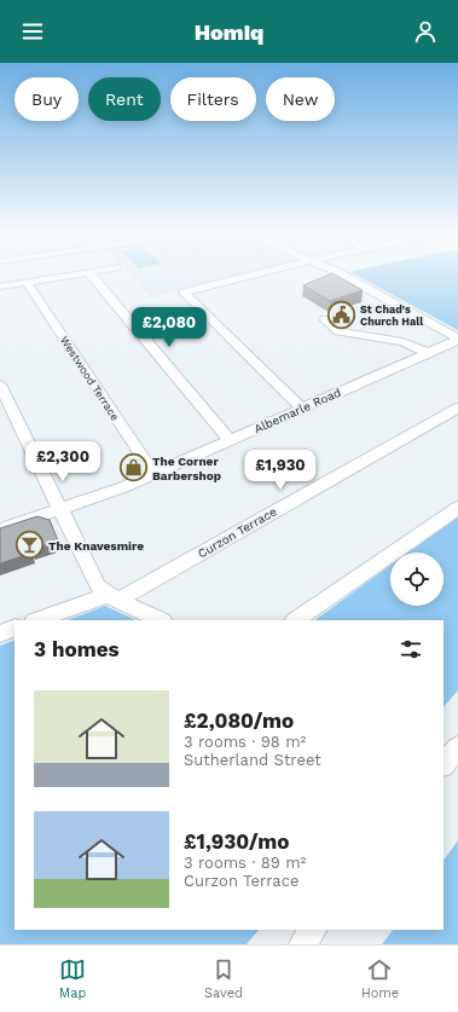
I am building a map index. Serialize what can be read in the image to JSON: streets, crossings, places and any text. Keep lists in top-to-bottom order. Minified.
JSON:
{"streets":{"street":["Westwood Terrace","Albemarle Road","Curzon Terrace"]},"crossings":[["Westwood Terrace","Albemarle Road"]],"places":{"public building":["St Chad's Church Hall"],"shop":["The Corner Barbershop"],"bar":["The Knavesmire"]},"page":{"header":"Homiq","chip":["Buy","Rent","Filters","New"],"price":["£2,080","£2,300","£1,930"],"heading":"3 homes","list":[{"name":"£2,080/mo","note":"3 rooms · 98 m² · Sutherland Street"},{"name":"£1,930/mo","note":"3 rooms · 89 m² · Curzon Terrace"}],"tabs":["Map","Saved","Home"]}}
